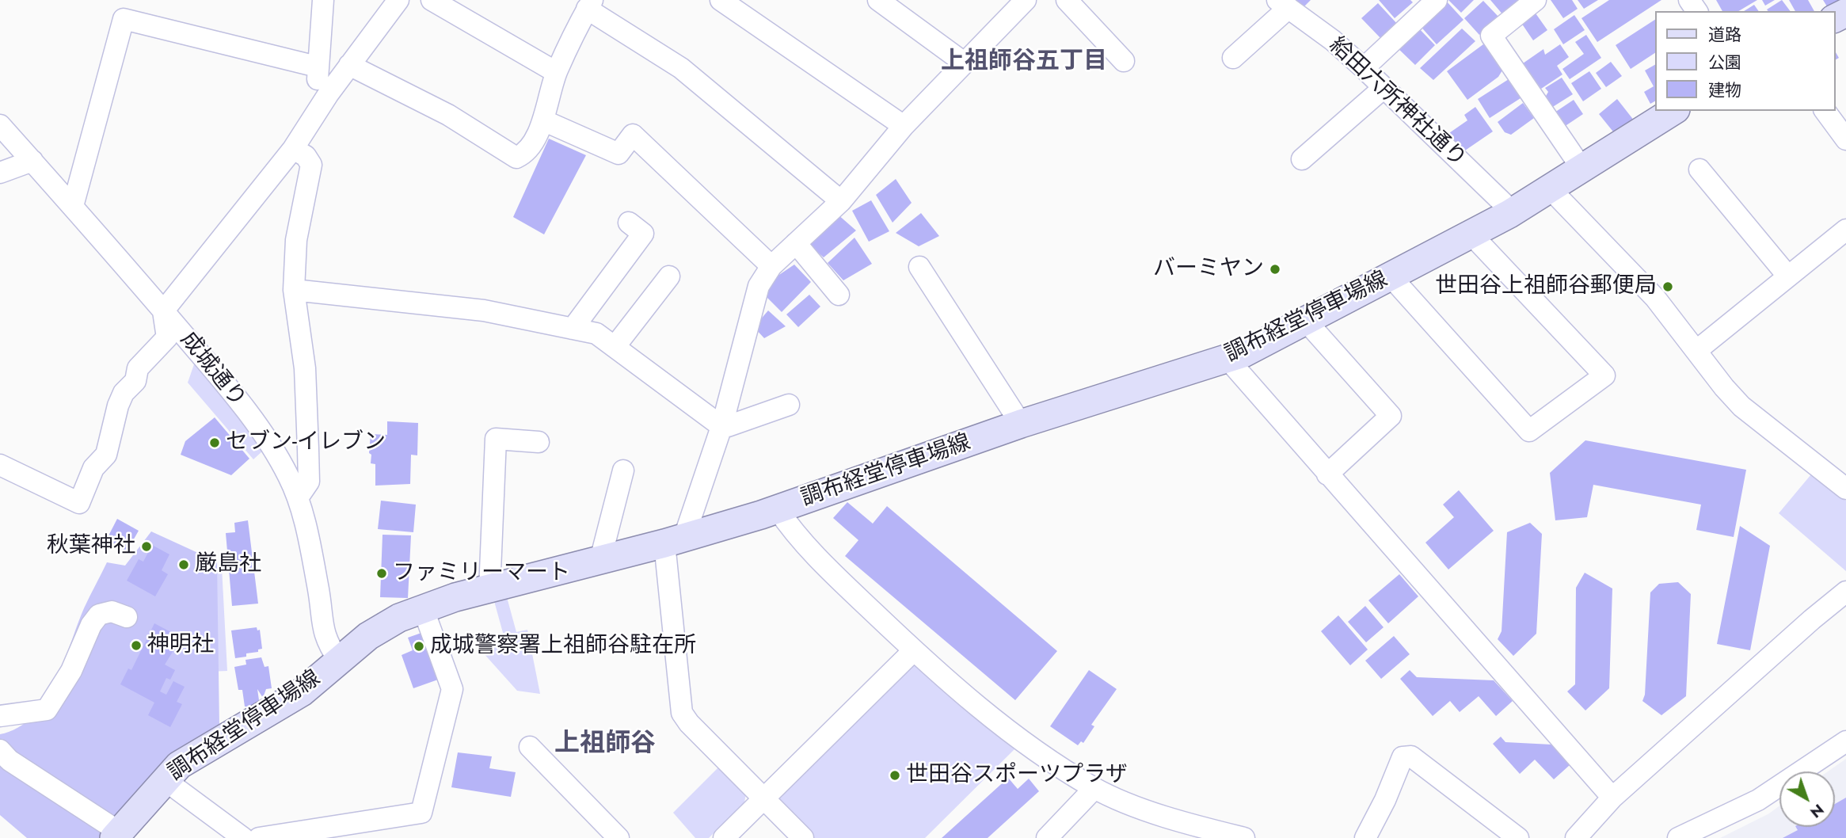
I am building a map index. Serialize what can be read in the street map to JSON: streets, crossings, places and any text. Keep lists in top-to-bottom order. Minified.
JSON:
{"streets":{"main road":["調布経堂停車場線"],"street":["給田六所神社通り","成城通り"]},"crossings":[["給田六所神社通り","調布経堂停車場線"],["調布経堂停車場線","成城通り"]],"districts":["上祖師谷五丁目","上祖師谷"],"places":["バーミヤン","世田谷上祖師谷郵便局","セブン-イレブン","秋葉神社","厳島社","ファミリーマート","神明社","成城警察署上祖師谷駐在所","世田谷スポーツプラザ"],"legend":["道路","公園","建物"],"north":"bottom right"}
